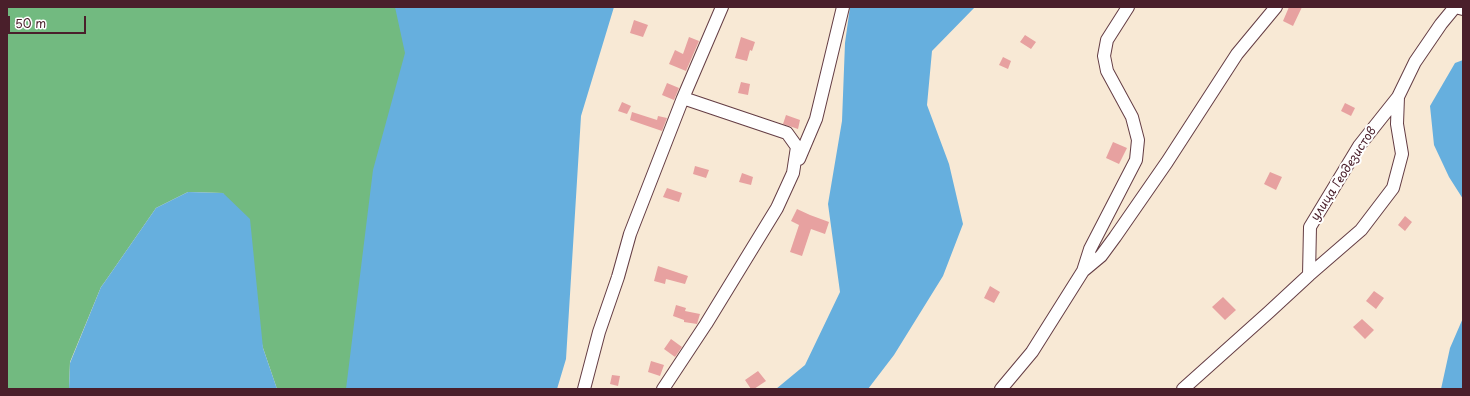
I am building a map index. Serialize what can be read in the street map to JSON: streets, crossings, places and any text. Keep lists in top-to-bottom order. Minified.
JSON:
{"streets":{"street":["улица Геодезистов"]},"scale_bar":"50 m"}
